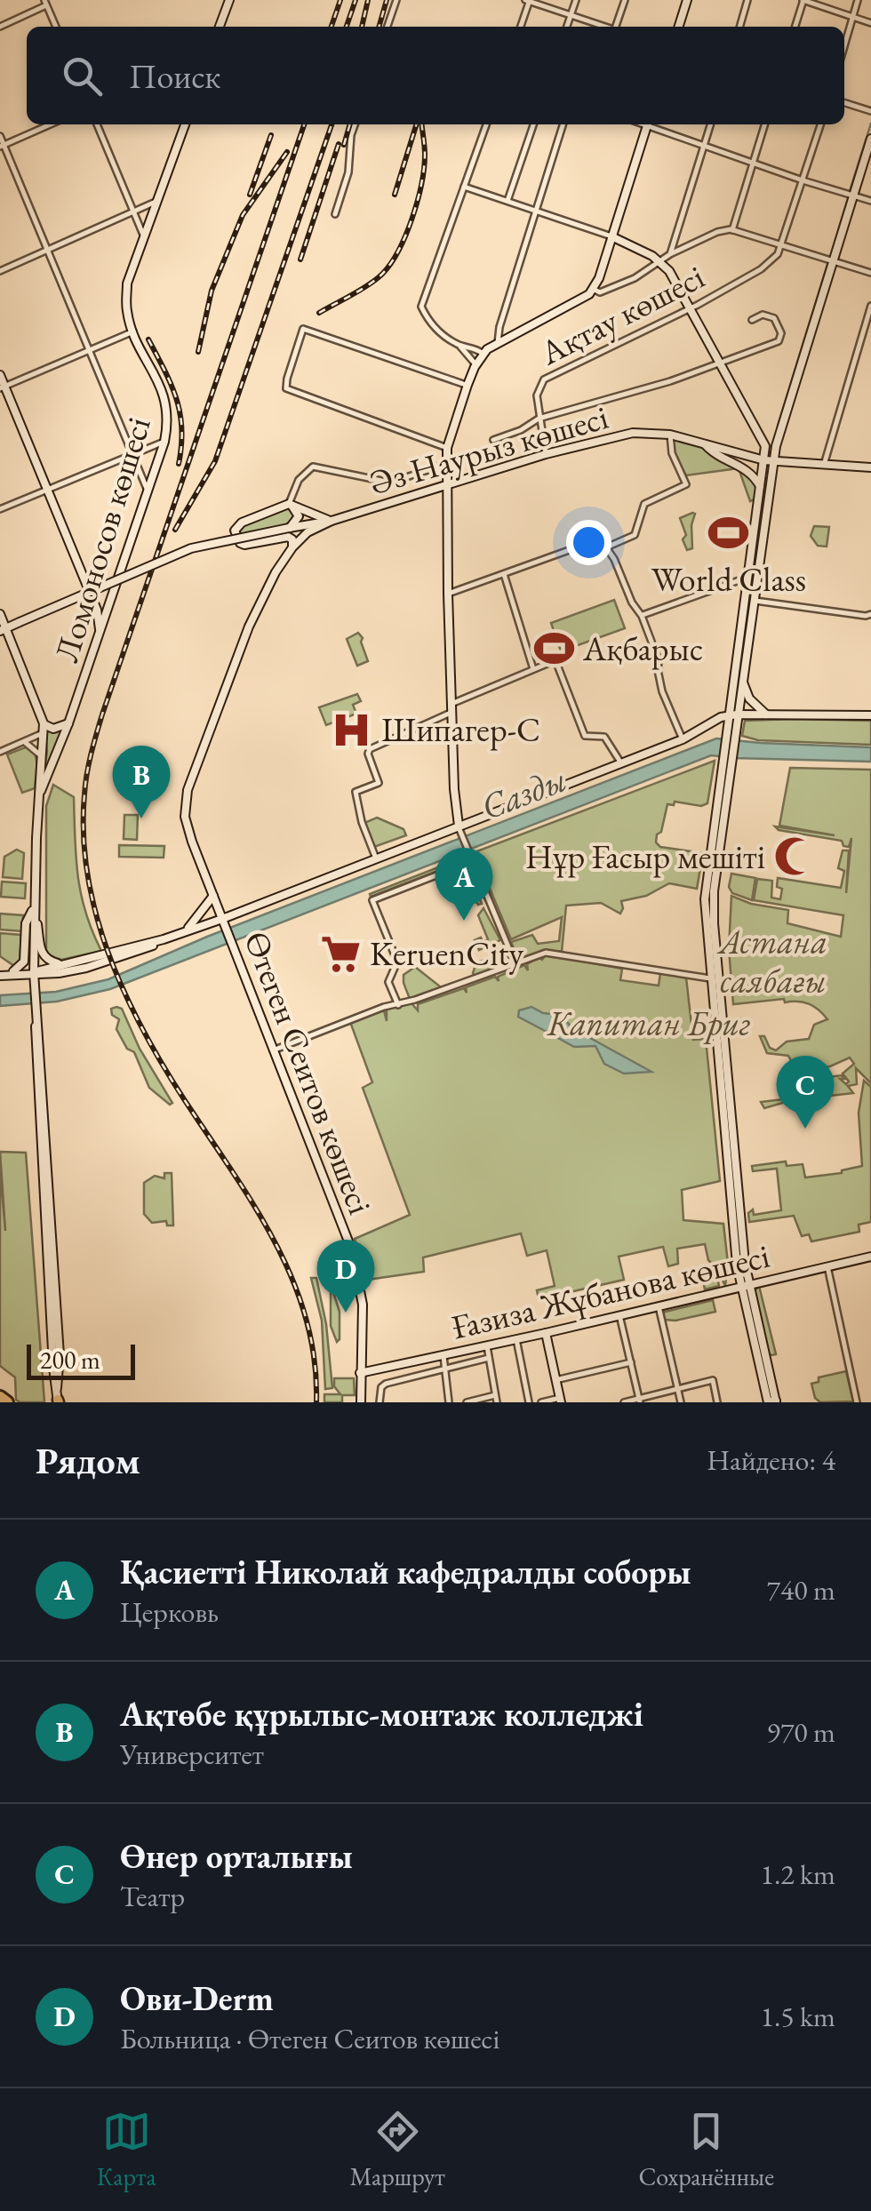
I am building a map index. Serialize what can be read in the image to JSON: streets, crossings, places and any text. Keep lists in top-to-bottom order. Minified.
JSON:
{"streets":{"main road":["Әз Наурыз көшесі","Ломоносов көшесі","Өтеген Сеитов көшесі","Ғазиза Жұбанова көшесі"],"street":["Ақтау көшесі"]},"crossings":[["Ақтау көшесі","Әз Наурыз көшесі"],["Өтеген Сеитов көшесі","Ғазиза Жұбанова көшесі"]],"water":["Сазды"],"parks":["Астана саябағы","Капитан Бриг"],"places":{"sports":["World Class","Ақбарыс"],"hospital":["Шипагер-С"],"mosque":["Нұр Ғасыр мешіті"],"supermarket":["KeruenCity"]},"scale_bar":"200 m","page":{"search":"Поиск","pins":["B","A","C","D"],"scale":"200 m","heading":["Рядом","Найдено: 4"],"list":[{"mark":"A","name":"Қасиетті Николай кафедралды соборы","note":"Церковь","value":"740 m"},{"mark":"B","name":"Ақтөбе құрылыс-монтаж колледжі","note":"Университет","value":"970 m"},{"mark":"C","name":"Өнер орталығы","note":"Театр","value":"1.2 km"},{"mark":"D","name":"Ови-Derm","note":"Больница · Өтеген Сеитов көшесі","value":"1.5 km"}],"nav":["Карта","Маршрут","Сохранённые"]}}
